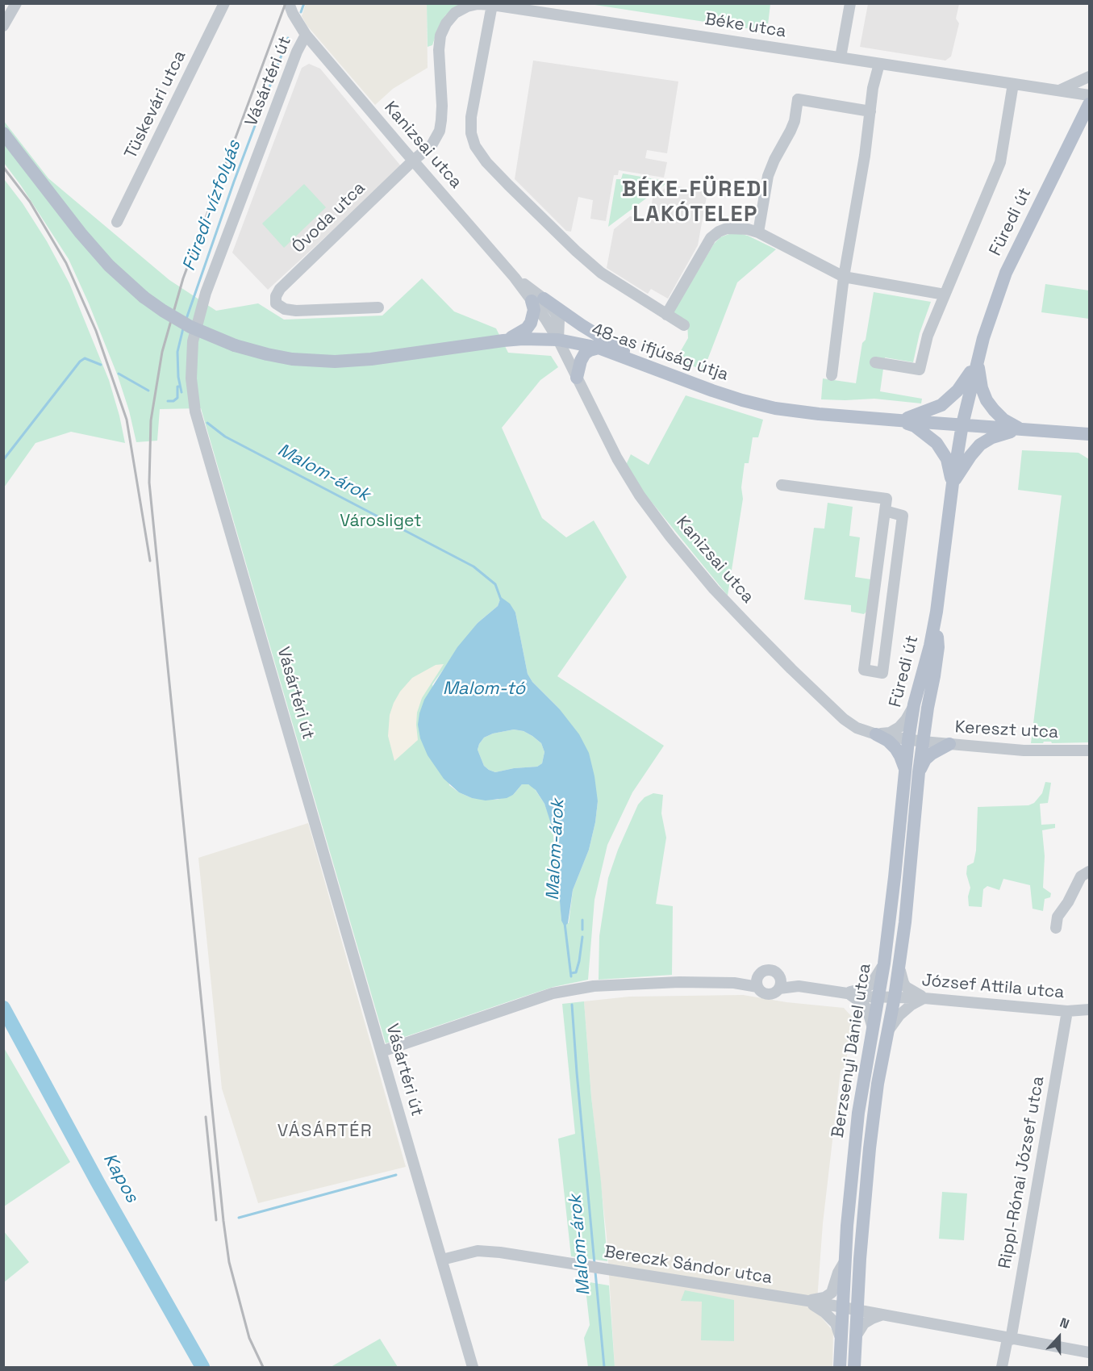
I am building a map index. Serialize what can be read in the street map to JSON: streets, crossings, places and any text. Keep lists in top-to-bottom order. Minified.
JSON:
{"streets":{"main road":["Füredi út","48-as ifjúság útja","Berzsenyi Dániel utca"],"street":["Béke utca","Vásártéri út","Tüskevári utca","Kanizsai utca","Óvoda utca","Kereszt utca","József Attila utca","Rippl-Rónai József utca","Bereczk Sándor utca"]},"crossings":[["Béke utca","Kanizsai utca"],["Béke utca","Óvoda utca"],["Béke utca","48-as ifjúság útja"],["Vásártéri út","Kanizsai utca"],["Vásártéri út","Bereczk Sándor utca"],["Kanizsai utca","Óvoda utca"],["Kanizsai utca","Füredi út"],["Kanizsai utca","48-as ifjúság útja"],["Kanizsai utca","Kereszt utca"],["Kanizsai utca","Berzsenyi Dániel utca"],["Füredi út","48-as ifjúság útja"],["Füredi út","Kereszt utca"],["Füredi út","Berzsenyi Dániel utca"],["Kereszt utca","Berzsenyi Dániel utca"],["József Attila utca","Berzsenyi Dániel utca"],["József Attila utca","Rippl-Rónai József utca"],["Berzsenyi Dániel utca","Bereczk Sándor utca"],["Rippl-Rónai József utca","Bereczk Sándor utca"]],"districts":["BÉKE-FÜREDI LAKÓTELEP","VÁSÁRTÉR"],"water":["Füredi-vízfolyás","Malom-árok","Malom-tó","Kapos"],"parks":["Városliget"],"north":"top"}
